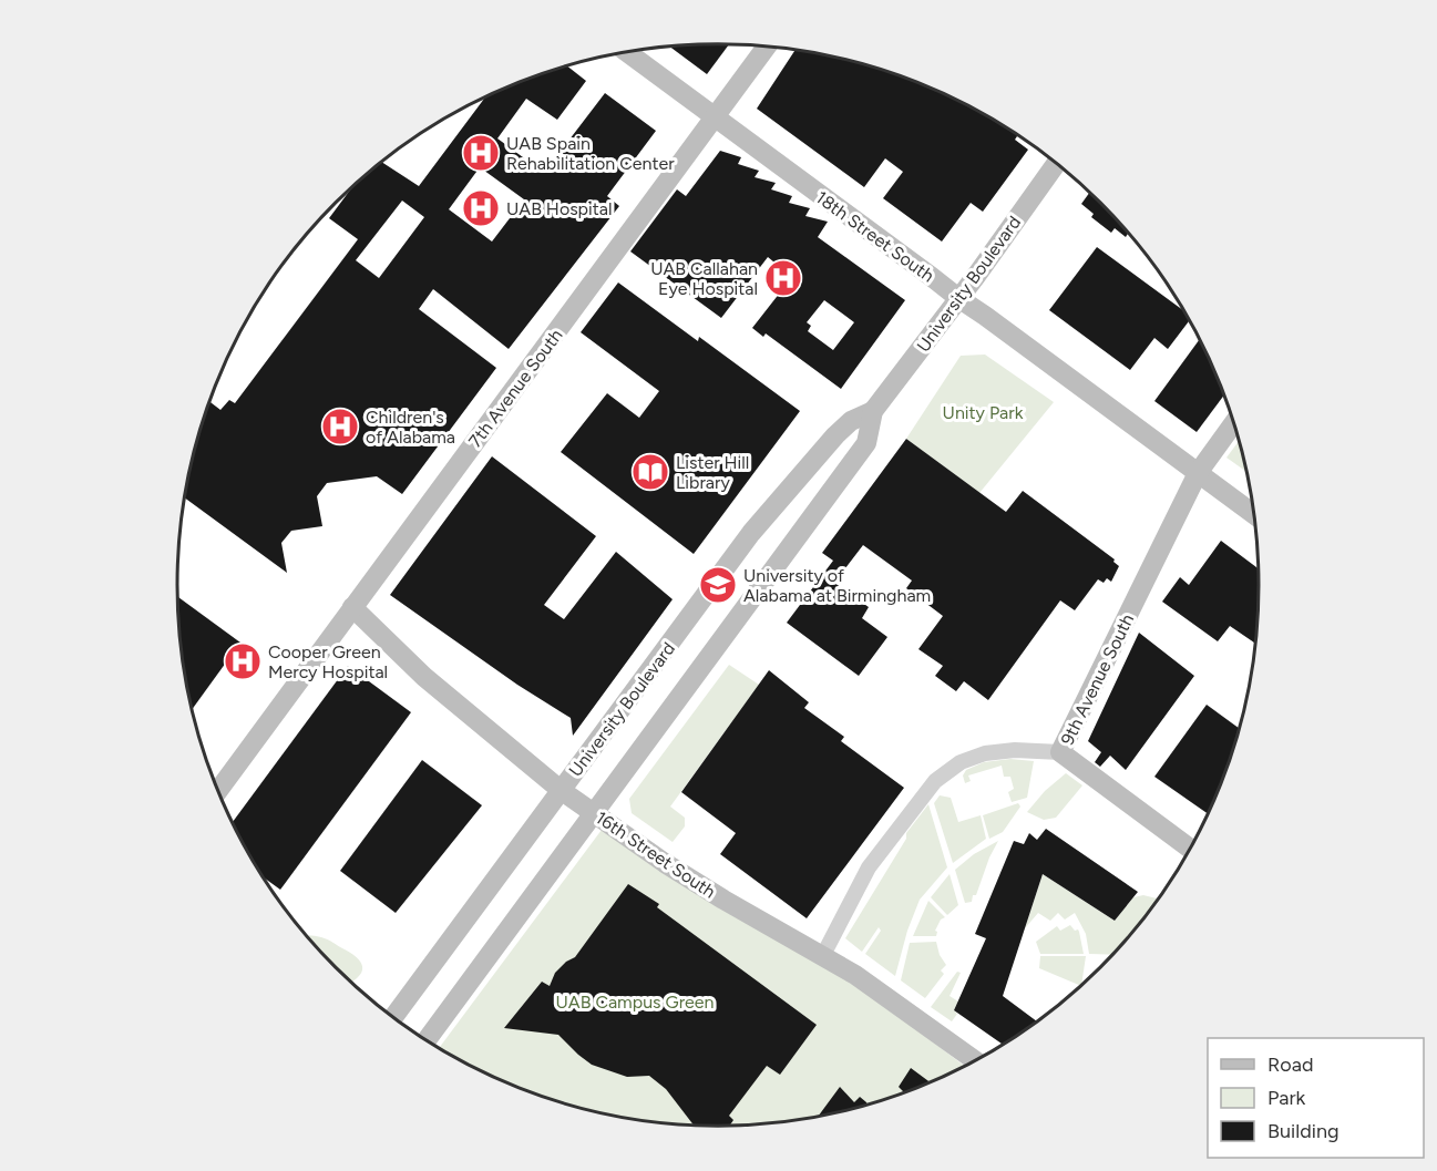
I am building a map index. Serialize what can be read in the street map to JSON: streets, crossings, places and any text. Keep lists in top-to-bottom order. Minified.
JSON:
{"streets":{"street":["18th Street South","University Boulevard","7th Avenue South","9th Avenue South","16th Street South"]},"crossings":[["18th Street South","University Boulevard"],["18th Street South","7th Avenue South"],["18th Street South","9th Avenue South"],["University Boulevard","16th Street South"],["7th Avenue South","16th Street South"],["9th Avenue South","16th Street South"]],"parks":["Unity Park","UAB Campus Green"],"places":{"hospital":["UAB Spain Rehabilitation Center","UAB Hospital","UAB Callahan Eye Hospital","Children's of Alabama","Cooper Green Mercy Hospital"],"library":["Lister Hill Library"],"school or university":["University of Alabama at Birmingham"]},"legend":["Road","Park","Building"]}
